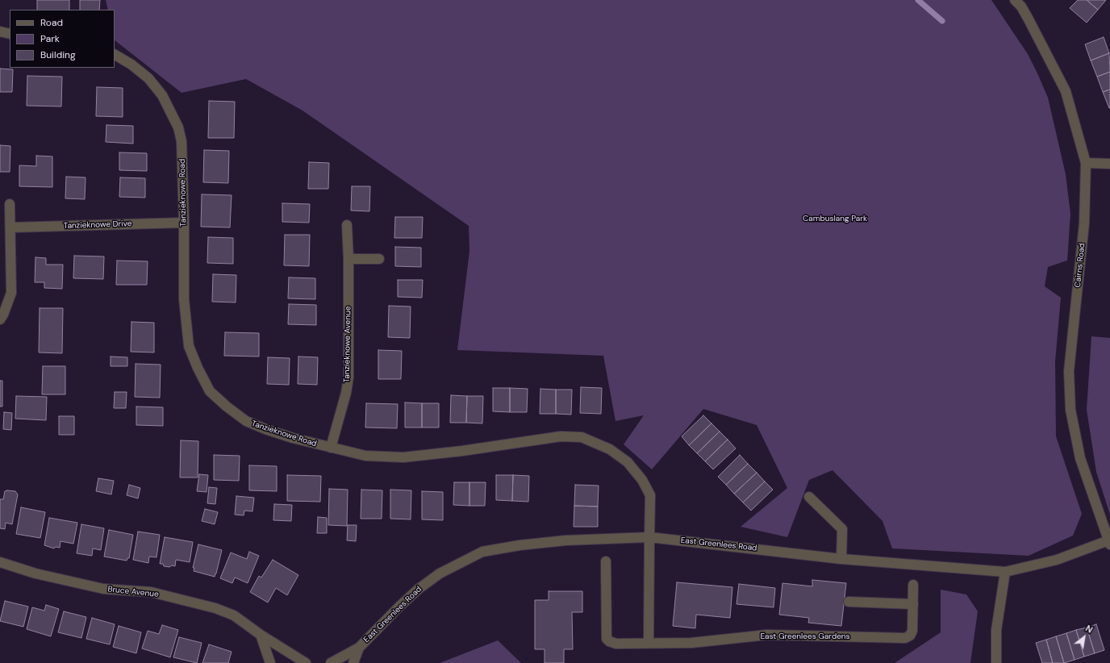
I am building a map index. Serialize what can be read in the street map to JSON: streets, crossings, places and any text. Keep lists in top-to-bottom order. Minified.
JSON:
{"streets":{"street":["Tanzieknowe Road","Tanzieknowe Drive","Cairns Road","Tanzieknowe Avenue","East Greenlees Road","Bruce Avenue","East Greenlees Gardens"]},"crossings":[["Tanzieknowe Road","Tanzieknowe Drive"],["Tanzieknowe Road","Tanzieknowe Avenue"],["Tanzieknowe Road","East Greenlees Road"],["Cairns Road","East Greenlees Road"]],"parks":["Cambuslang Park"],"legend":["Road","Park","Building"],"north":"top right"}
